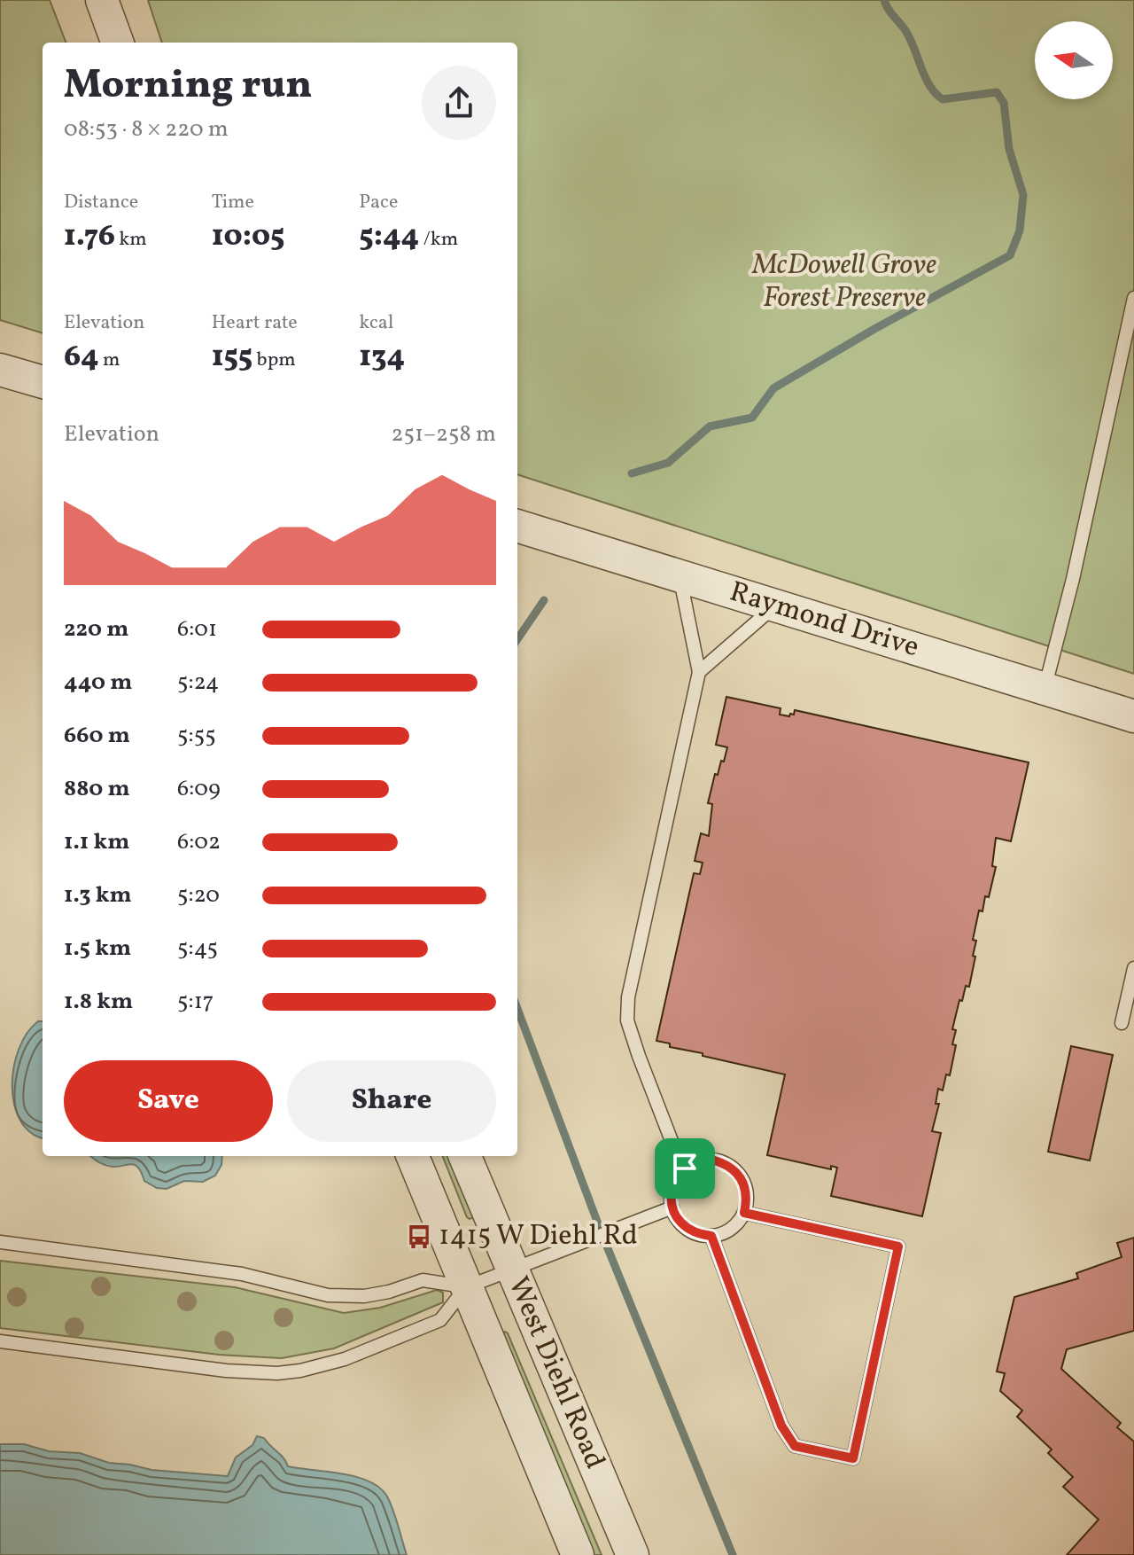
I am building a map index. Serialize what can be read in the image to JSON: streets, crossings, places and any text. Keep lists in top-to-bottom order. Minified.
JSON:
{"streets":{"street":["Raymond Drive","West Diehl Road"]},"parks":["McDowell Grove Forest Preserve"],"places":{"bus stop":["1415 W Diehl Rd"]},"north":"left","page":{"heading":["Morning run","08:53 · 8 × 220 m"],"stats":[["Distance","1.76 km"],["Time","10:05"],["Pace","5:44 /km"],["Elevation","64 m"],["Heart rate","155 bpm"],["kcal","134"]],"chart":["Elevation","251–258 m"],"list":[{"name":"220 m","note":"6:01"},{"name":"440 m","note":"5:24"},{"name":"660 m","note":"5:55"},{"name":"880 m","note":"6:09"},{"name":"1.1 km","note":"6:02"},{"name":"1.3 km","note":"5:20"},{"name":"1.5 km","note":"5:45"},{"name":"1.8 km","note":"5:17"}],"buttons":["Save","Share"]}}
